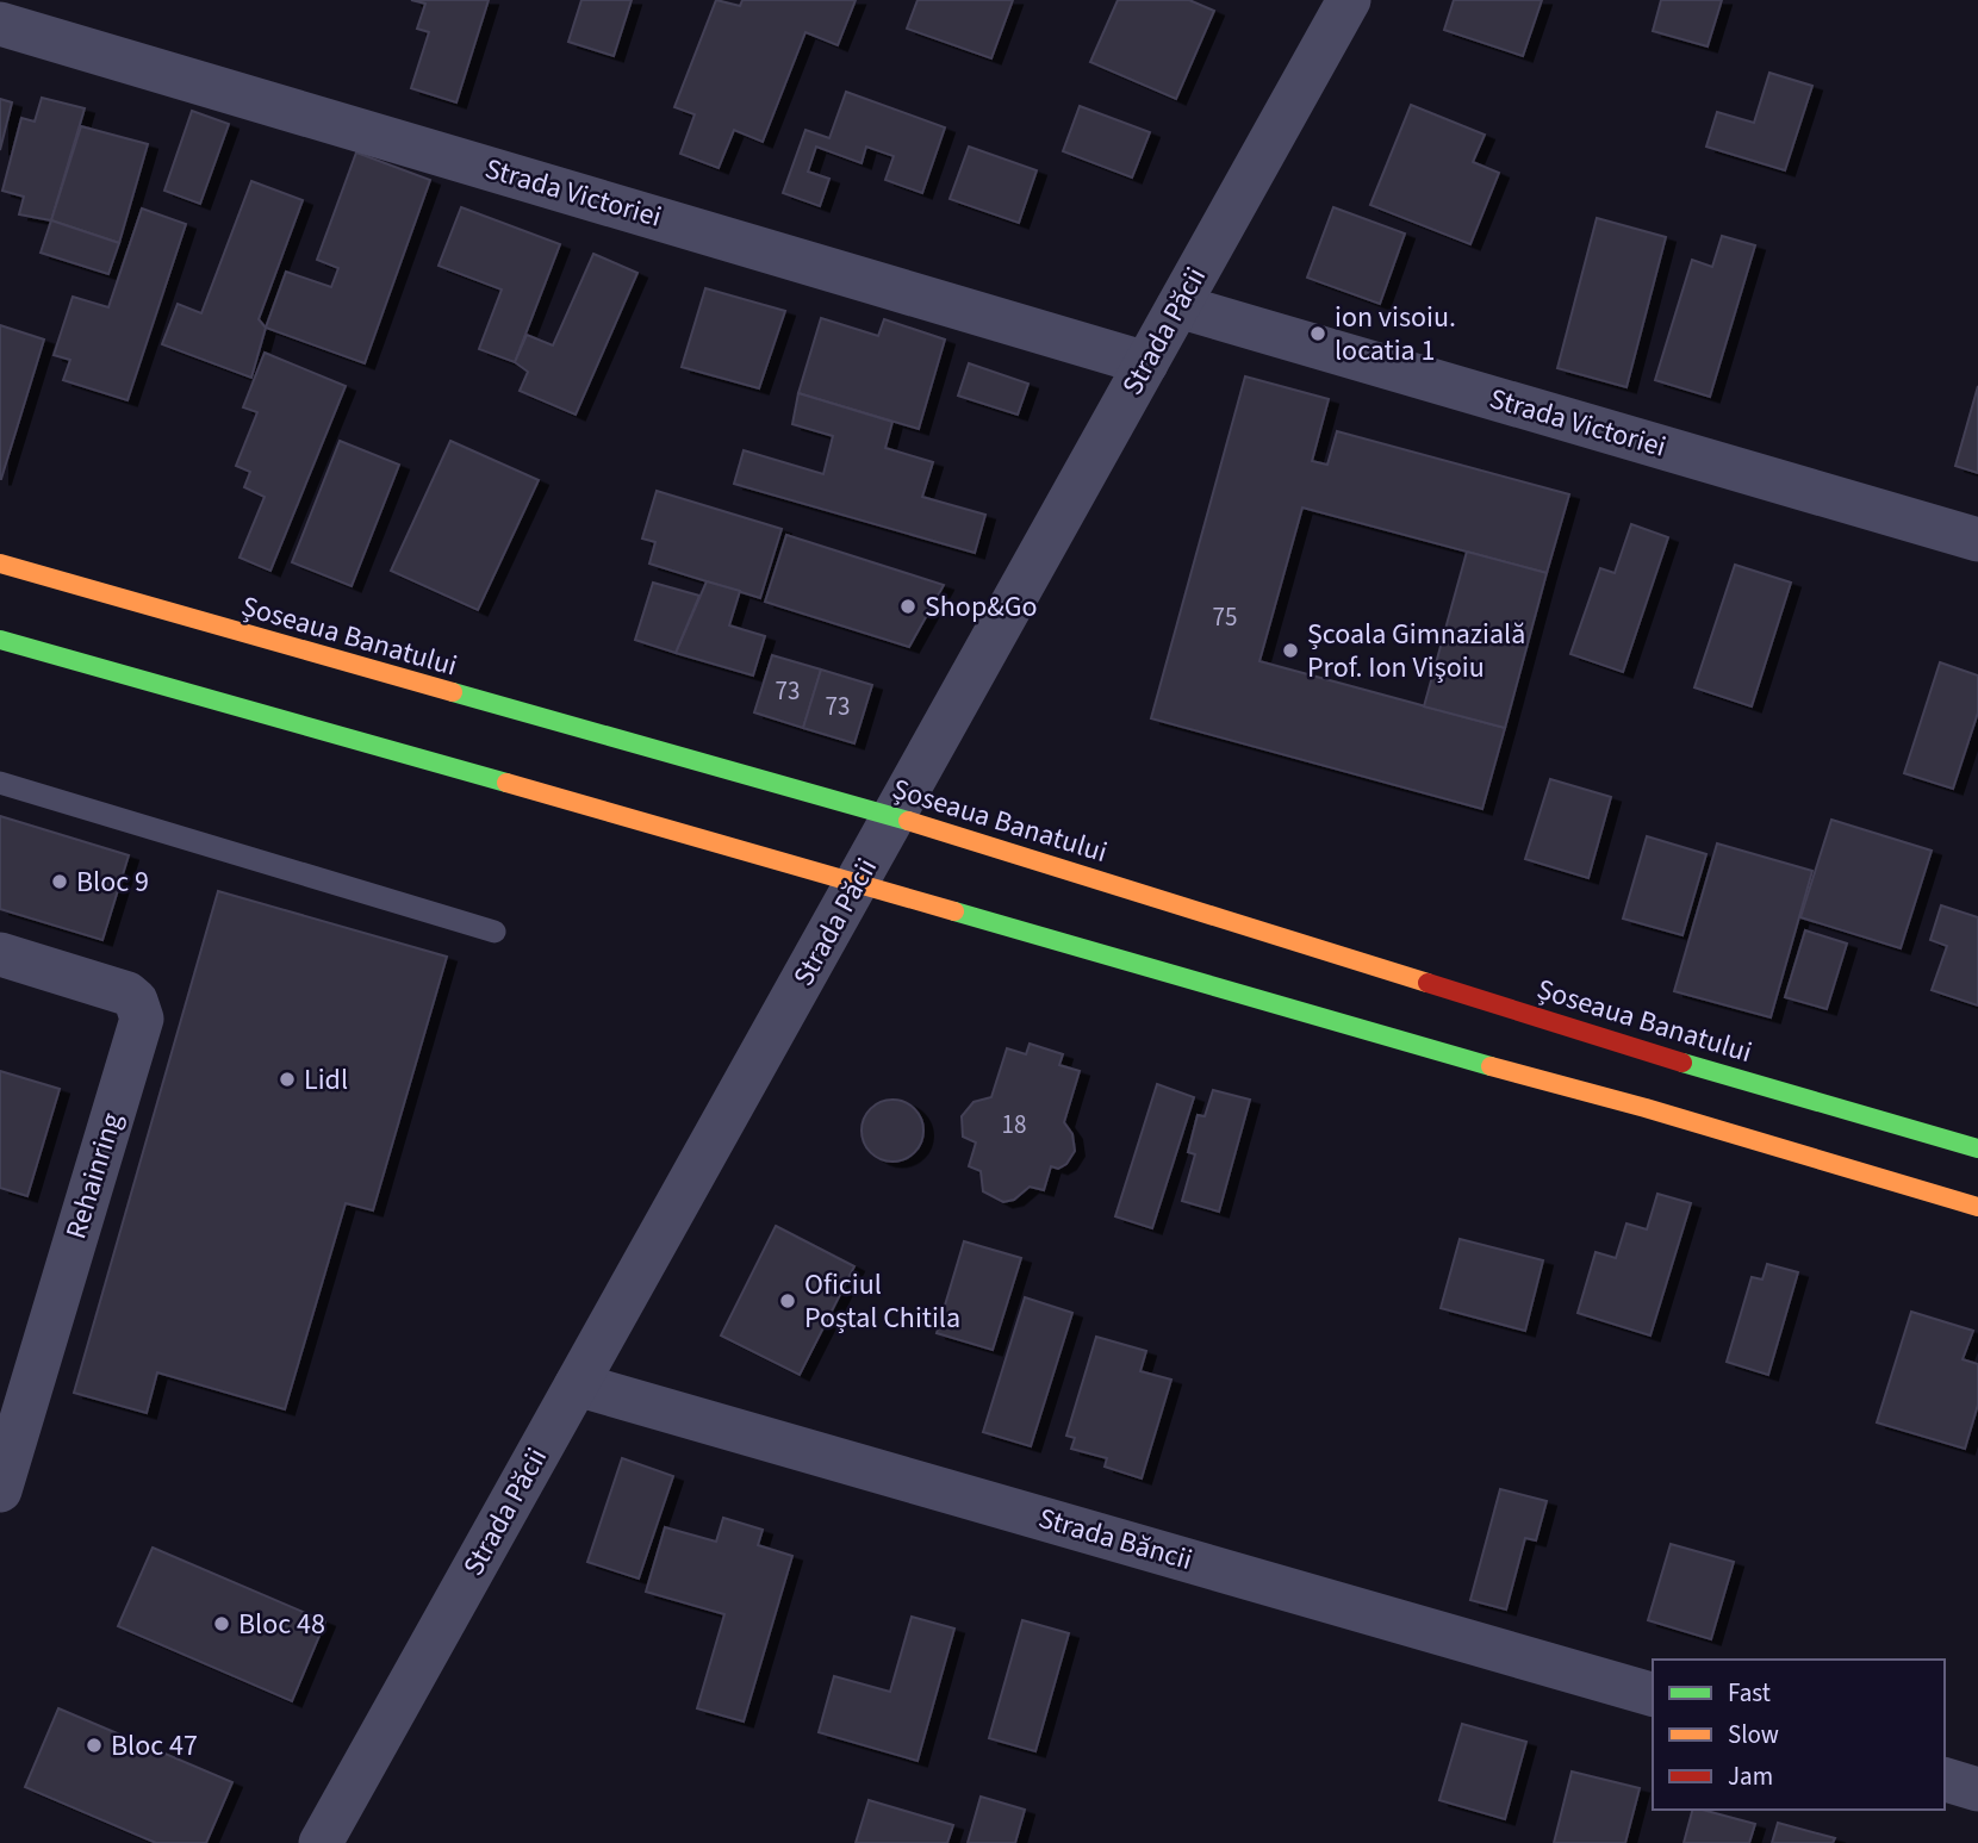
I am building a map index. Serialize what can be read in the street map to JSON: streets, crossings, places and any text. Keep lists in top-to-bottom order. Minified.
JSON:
{"streets":{"main road":["Șoseaua Banatului"],"street":["Strada Victoriei","Strada Păcii","Rehainring","Strada Băncii"]},"crossings":[["Strada Victoriei","Strada Păcii"],["Strada Păcii","Șoseaua Banatului"],["Strada Păcii","Strada Băncii"]],"places":["ion visoiu. locatia 1","Shop&Go","Școala Gimnazială Prof. Ion Vişoiu","Bloc 9","Lidl","Oficiul Poștal Chitila","Bloc 48","Bloc 47"],"house_numbers":["75","73","73","18"],"legend":["Fast","Slow","Jam"]}
